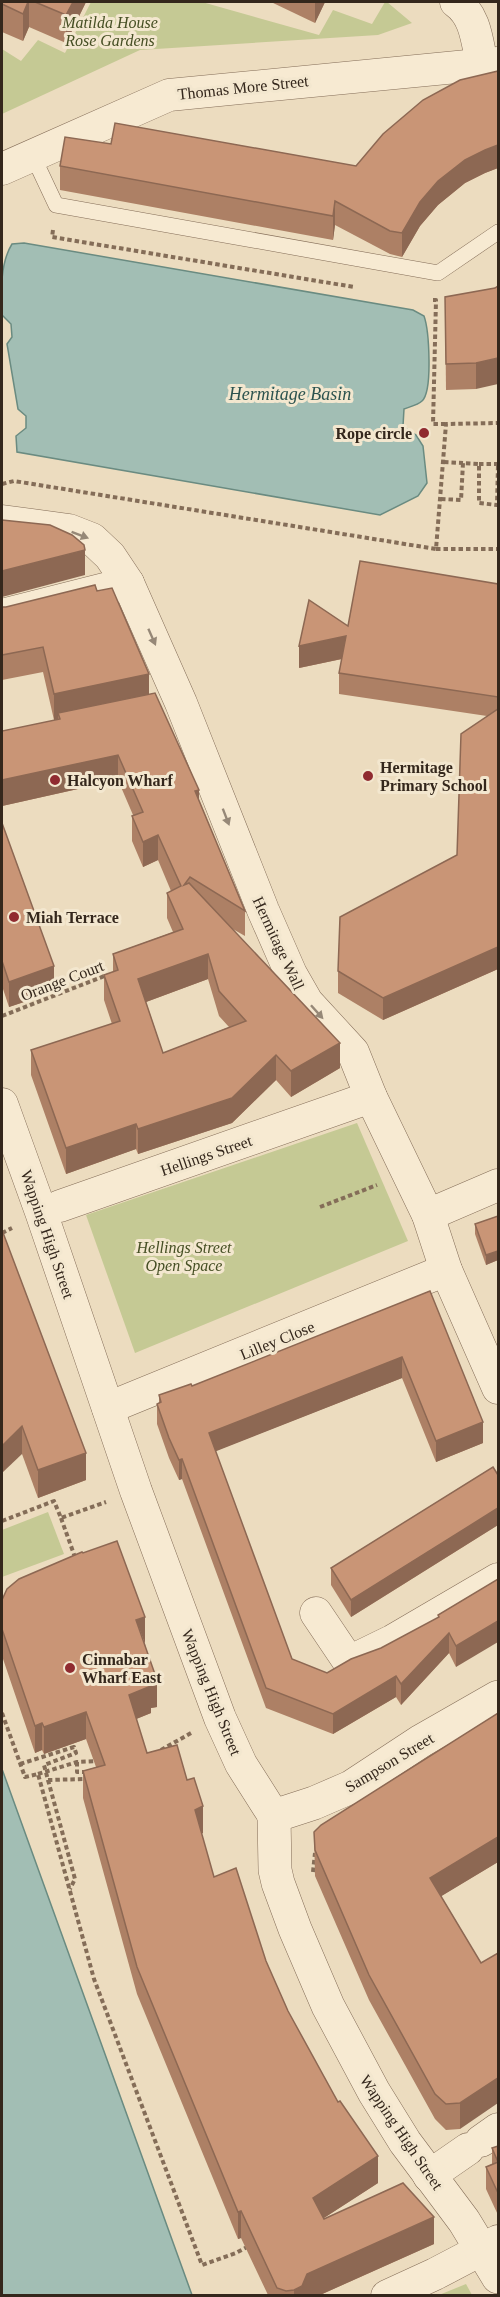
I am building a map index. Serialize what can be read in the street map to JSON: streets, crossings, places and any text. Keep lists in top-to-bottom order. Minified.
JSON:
{"streets":{"street":["Thomas More Street","Hermitage Wall","Hellings Street","Wapping High Street","Lilley Close","Sampson Street"],"path":["Orange Court"]},"crossings":[["Hermitage Wall","Hellings Street"],["Hellings Street","Wapping High Street"],["Wapping High Street","Lilley Close"],["Wapping High Street","Sampson Street"]],"one_way":["Hermitage Wall"],"water":["Hermitage Basin"],"parks":["Matilda House Rose Gardens","Hellings Street Open Space"],"places":["Rope circle","Hermitage Primary School","Halcyon Wharf","Miah Terrace","Cinnabar Wharf East"]}
